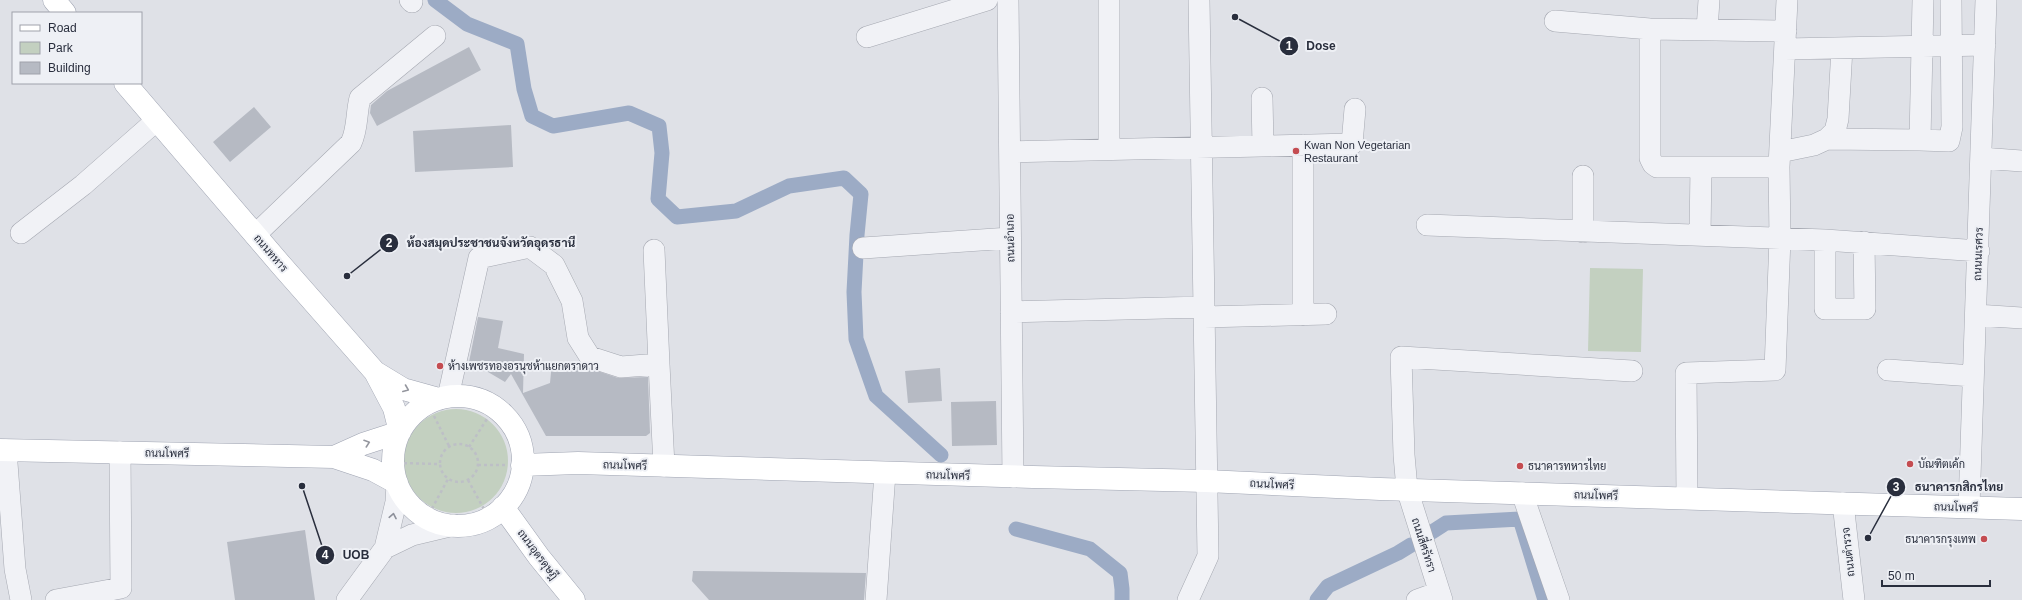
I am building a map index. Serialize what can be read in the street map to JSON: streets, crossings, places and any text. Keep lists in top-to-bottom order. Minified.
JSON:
{"streets":{"main road":["ถนนทหาร","ถนนโพศรี","ถนนอุดรดุษฎี"],"street":["ถนนอำเภอ","ถนนนเรศวร","ถนนสี่ศรัทรา","ถนนตำรวจ"]},"crossings":[["ถนนอำเภอ","ถนนโพศรี"],["ถนนทหาร","ถนนโพศรี"],["ถนนนเรศวร","ถนนโพศรี"],["ถนนโพศรี","ถนนสี่ศรัทรา"],["ถนนโพศรี","ถนนตำรวจ"]],"places":["Dose","Kwan Non Vegetarian Restaurant","ห้องสมุดประชาชนจังหวัดอุดรธานี","ห้างเพชรทองอรนุชห้าแยกตราดาว","บัณฑิตเค้ก","ธนาคารทหารไทย","UOB","ธนาคารกสิกรไทย","ธนาคารกรุงเทพ"],"legend":["Road","Park","Building"],"scale_bar":"50 m"}
